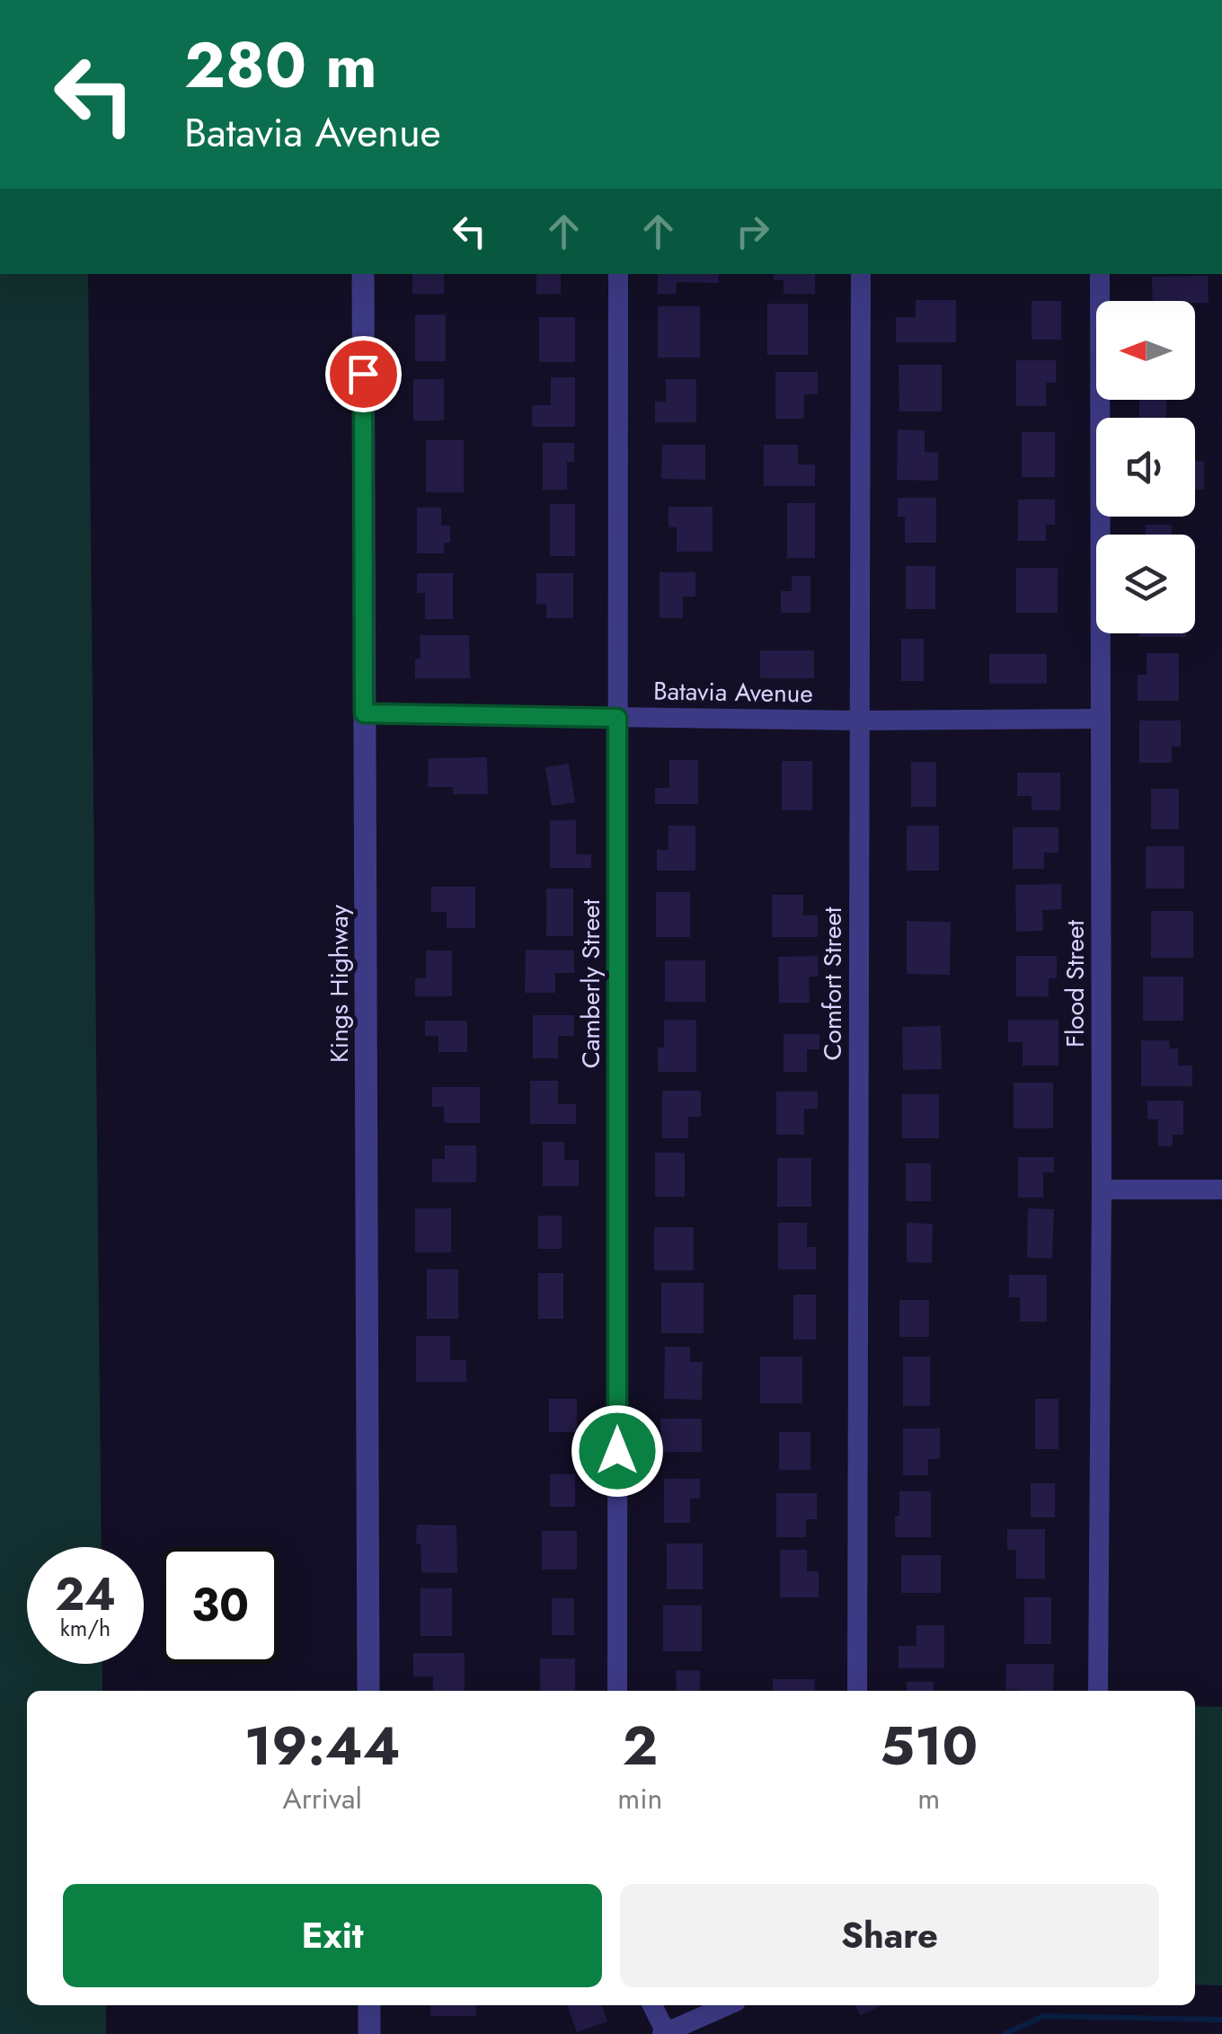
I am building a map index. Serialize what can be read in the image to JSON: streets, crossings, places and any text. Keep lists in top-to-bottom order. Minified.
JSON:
{"streets":{"street":["Batavia Avenue","Kings Highway","Camberly Street","Comfort Street","Flood Street"]},"crossings":[["Batavia Avenue","Kings Highway"],["Batavia Avenue","Camberly Street"],["Batavia Avenue","Comfort Street"],["Batavia Avenue","Flood Street"]],"north":"left","page":{"turn":["280 m","Batavia Avenue"],"speed":"24 km/h","limit":"30","eta":["19:44","Arrival","2","min","510","m"],"buttons":["Exit","Share"]}}
